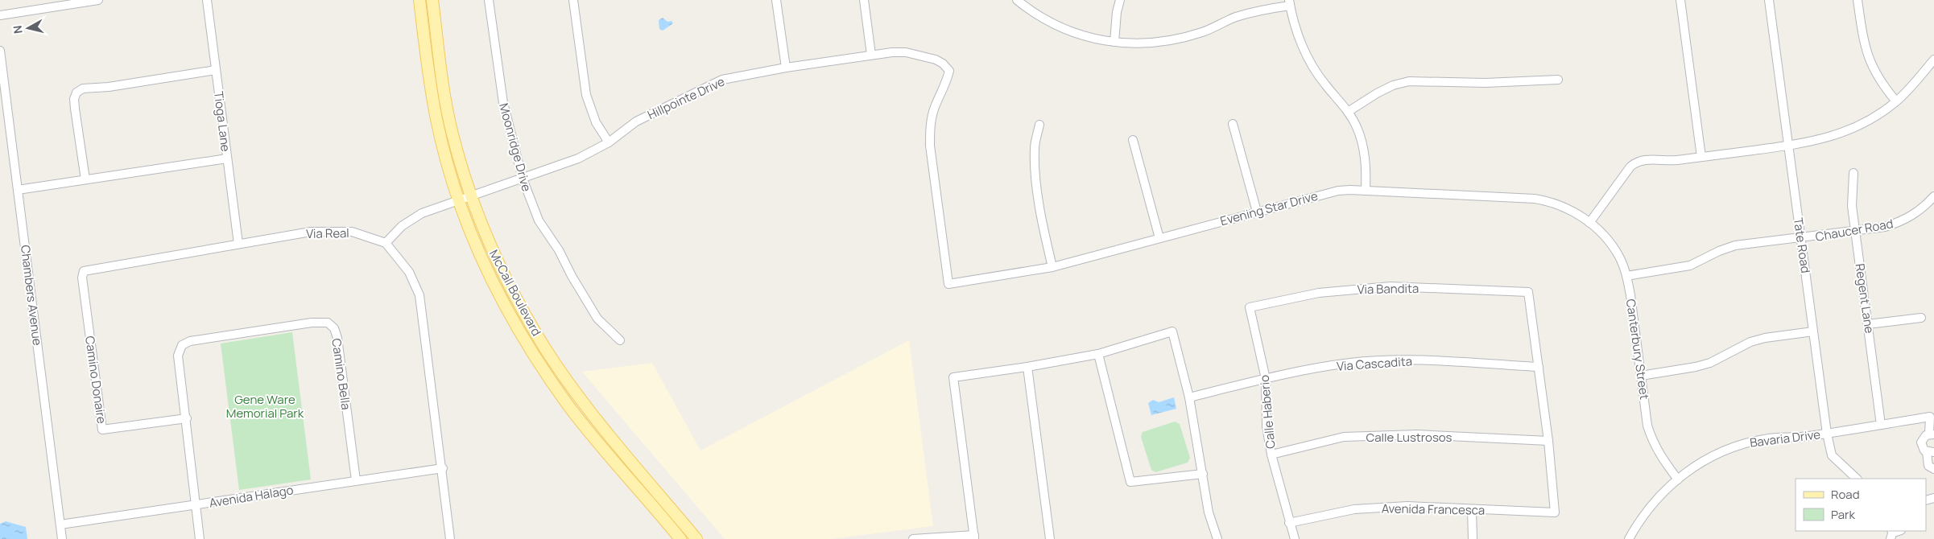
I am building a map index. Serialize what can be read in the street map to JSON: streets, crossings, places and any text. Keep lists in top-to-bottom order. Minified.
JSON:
{"streets":{"main road":["McCall Boulevard"],"street":["Hillpointe Drive","Tioga Lane","Moonridge Drive","Evening Star Drive","Chaucer Road","Via Real","Tate Road","Via Bandita","Chambers Avenue","Regent Lane","Canterbury Street","Via Cascadita","Camino Bella","Camino Donaire","Calle Haberio","Calle Lustrosos","Bavaria Drive","Avenida Halago","Avenida Francesca"]},"crossings":[["Hillpointe Drive","Moonridge Drive"],["Hillpointe Drive","Evening Star Drive"],["Hillpointe Drive","Via Real"],["Hillpointe Drive","McCall Boulevard"],["Tioga Lane","Via Real"],["Evening Star Drive","Canterbury Street"],["Chaucer Road","Tate Road"],["Chaucer Road","Regent Lane"],["Chaucer Road","Canterbury Street"],["Via Real","Camino Donaire"],["Tate Road","Bavaria Drive"],["Via Bandita","Via Cascadita"],["Via Bandita","Calle Haberio"],["Chambers Avenue","Avenida Halago"],["Regent Lane","Bavaria Drive"],["Canterbury Street","Bavaria Drive"],["Via Cascadita","Calle Haberio"],["Camino Bella","Camino Donaire"],["Camino Bella","Avenida Halago"],["Calle Haberio","Calle Lustrosos"],["Calle Haberio","Avenida Francesca"],["Calle Lustrosos","Avenida Francesca"]],"parks":["Gene Ware Memorial Park"],"legend":["Road","Park"],"north":"left"}
